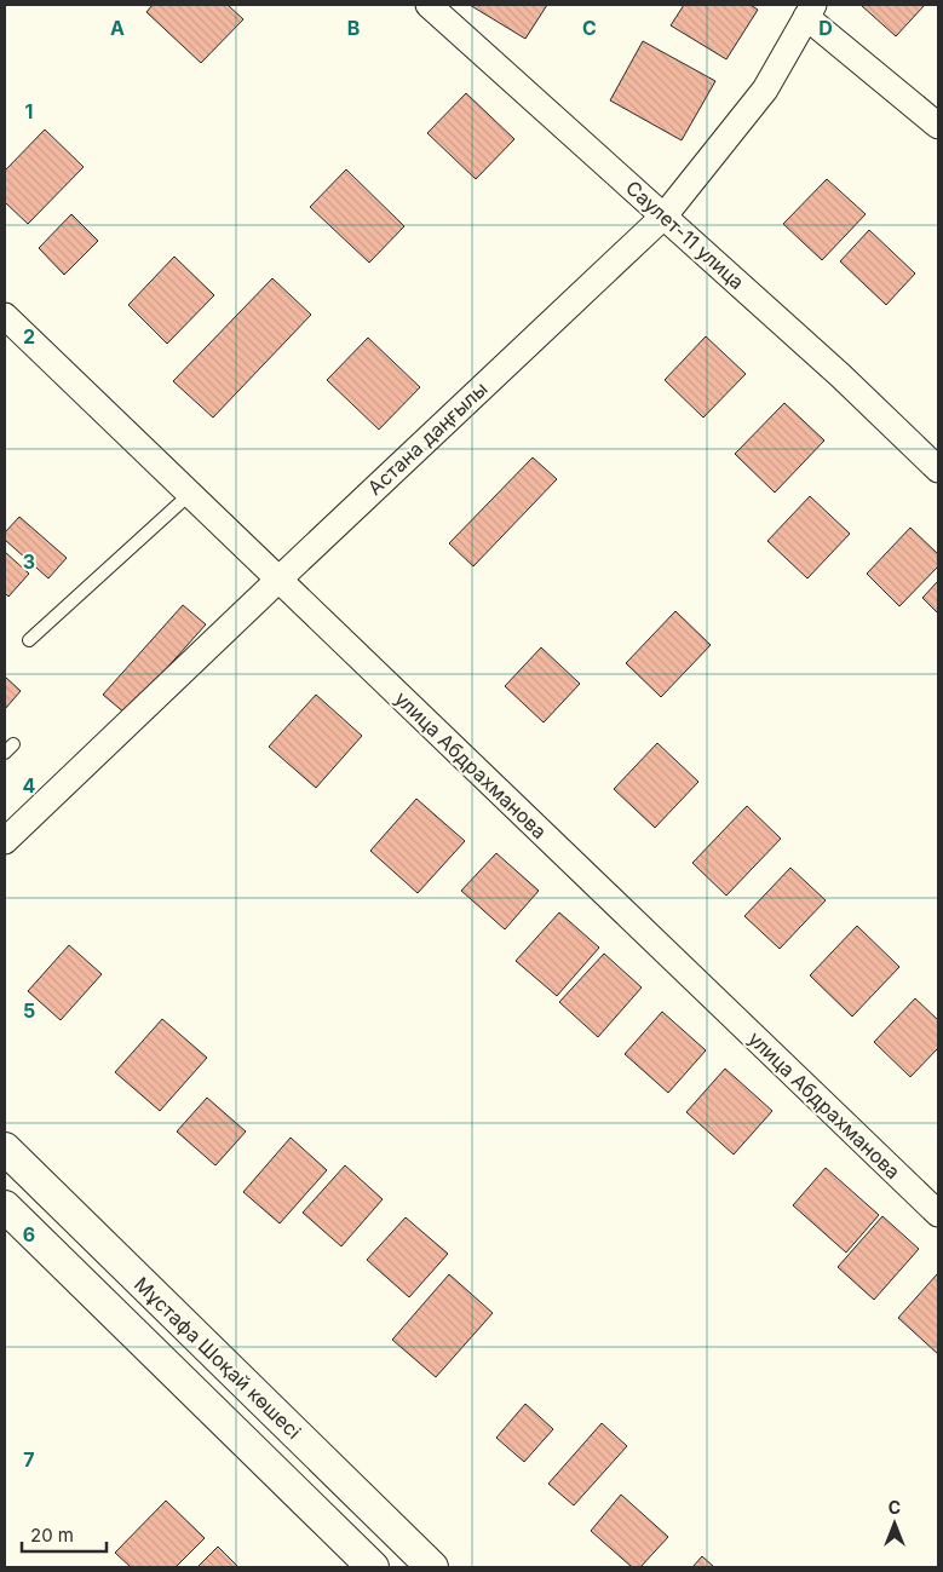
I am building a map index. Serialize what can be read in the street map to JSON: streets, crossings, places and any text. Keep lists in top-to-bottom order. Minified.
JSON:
{"streets":{"street":["Саулет-11 улица","Астана даңғылы","улица Абдрахманова","Мұстафа Шоқай көшесі"]},"crossings":[["Саулет-11 улица","Астана даңғылы"],["Астана даңғылы","улица Абдрахманова"]],"scale_bar":"20 m","north":"top","grid":{"columns":["A","B","C","D"],"rows":["1","2","3","4","5","6","7"]}}
